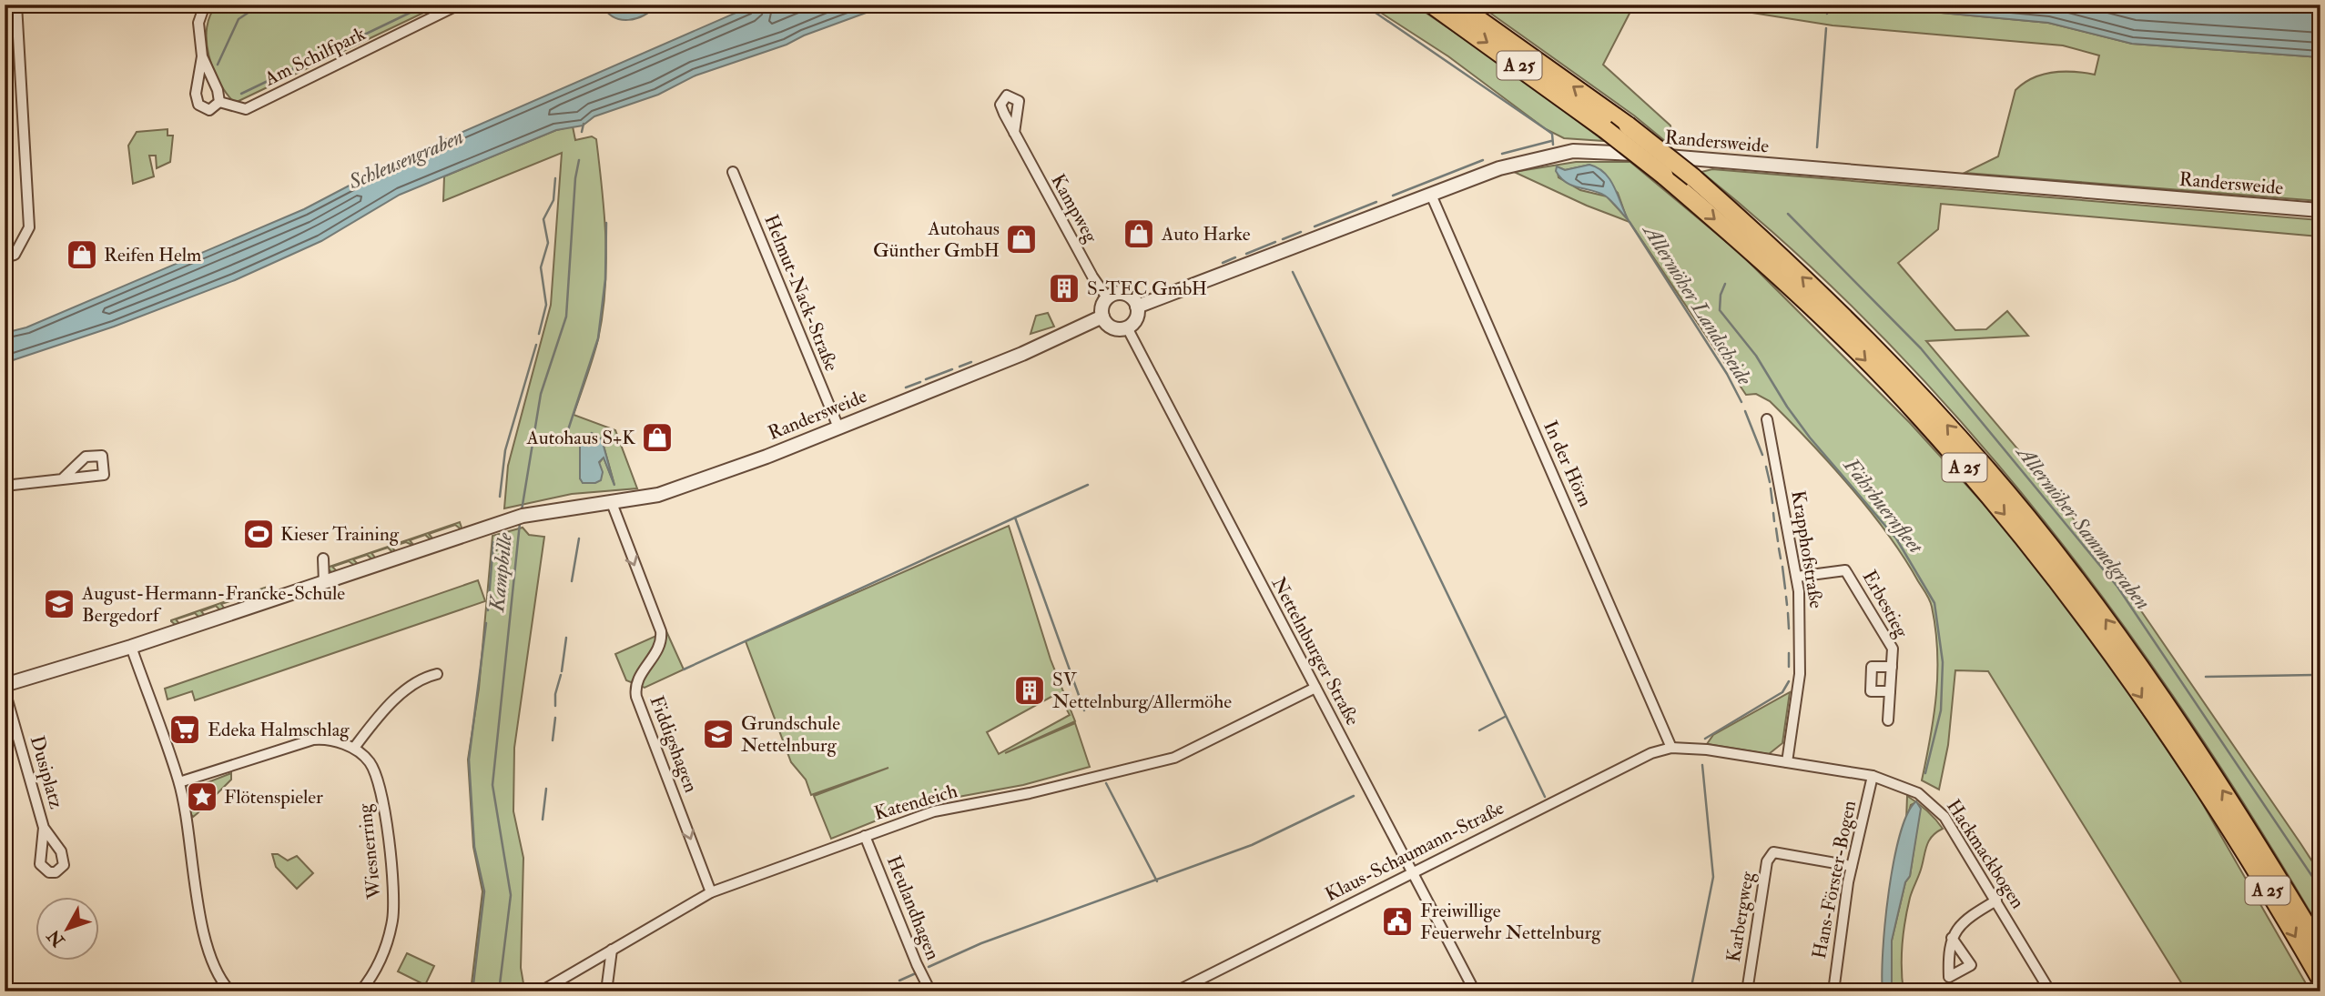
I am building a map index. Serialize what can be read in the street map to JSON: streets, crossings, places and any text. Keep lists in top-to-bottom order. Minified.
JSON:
{"streets":{"highway":["A 25"],"street":["Am Schilfpark","Randersweide","Kampweg","Helmut-Nack-Straße","In der Hörn","Krapphofstraße","Erbestieg","Nettelnburger Straße","Fiddigshagen","Dusiplatz","Katendeich","Wiesnerring","Klaus-Schaumann-Straße","Hackmackbogen","Hans-Förster-Bogen","Heulandhagen","Karbergweg"]},"crossings":[["Randersweide","Kampweg"],["Randersweide","Helmut-Nack-Straße"],["Randersweide","In der Hörn"],["Randersweide","Nettelnburger Straße"],["Randersweide","Fiddigshagen"],["Kampweg","Nettelnburger Straße"],["In der Hörn","Klaus-Schaumann-Straße"],["In der Hörn","Hackmackbogen"],["Krapphofstraße","Erbestieg"],["Krapphofstraße","Hackmackbogen"],["Nettelnburger Straße","Katendeich"],["Nettelnburger Straße","Klaus-Schaumann-Straße"],["Fiddigshagen","Katendeich"],["Katendeich","Heulandhagen"],["Klaus-Schaumann-Straße","Hackmackbogen"],["Hackmackbogen","Hans-Förster-Bogen"],["Hans-Förster-Bogen","Karbergweg"]],"one_way":["Fiddigshagen"],"water":["Schleusengraben","Allermöher Landscheide","Fährbuernfleet","Allermöher Sammelgraben","Kampbille"],"places":{"shop":["Auto Harke","Autohaus Günther GmbH","Reifen Helm","Autohaus S+K"],"building":["S-TEC GmbH","SV Nettelnburg/Allermöhe"],"sports":["Kieser Training"],"school or university":["August-Hermann-Francke-Schule Bergedorf","Grundschule Nettelnburg"],"supermarket":["Edeka Halmschlag"],"place":["Flötenspieler"],"public building":["Freiwillige Feuerwehr Nettelnburg"]},"north":"bottom left"}
